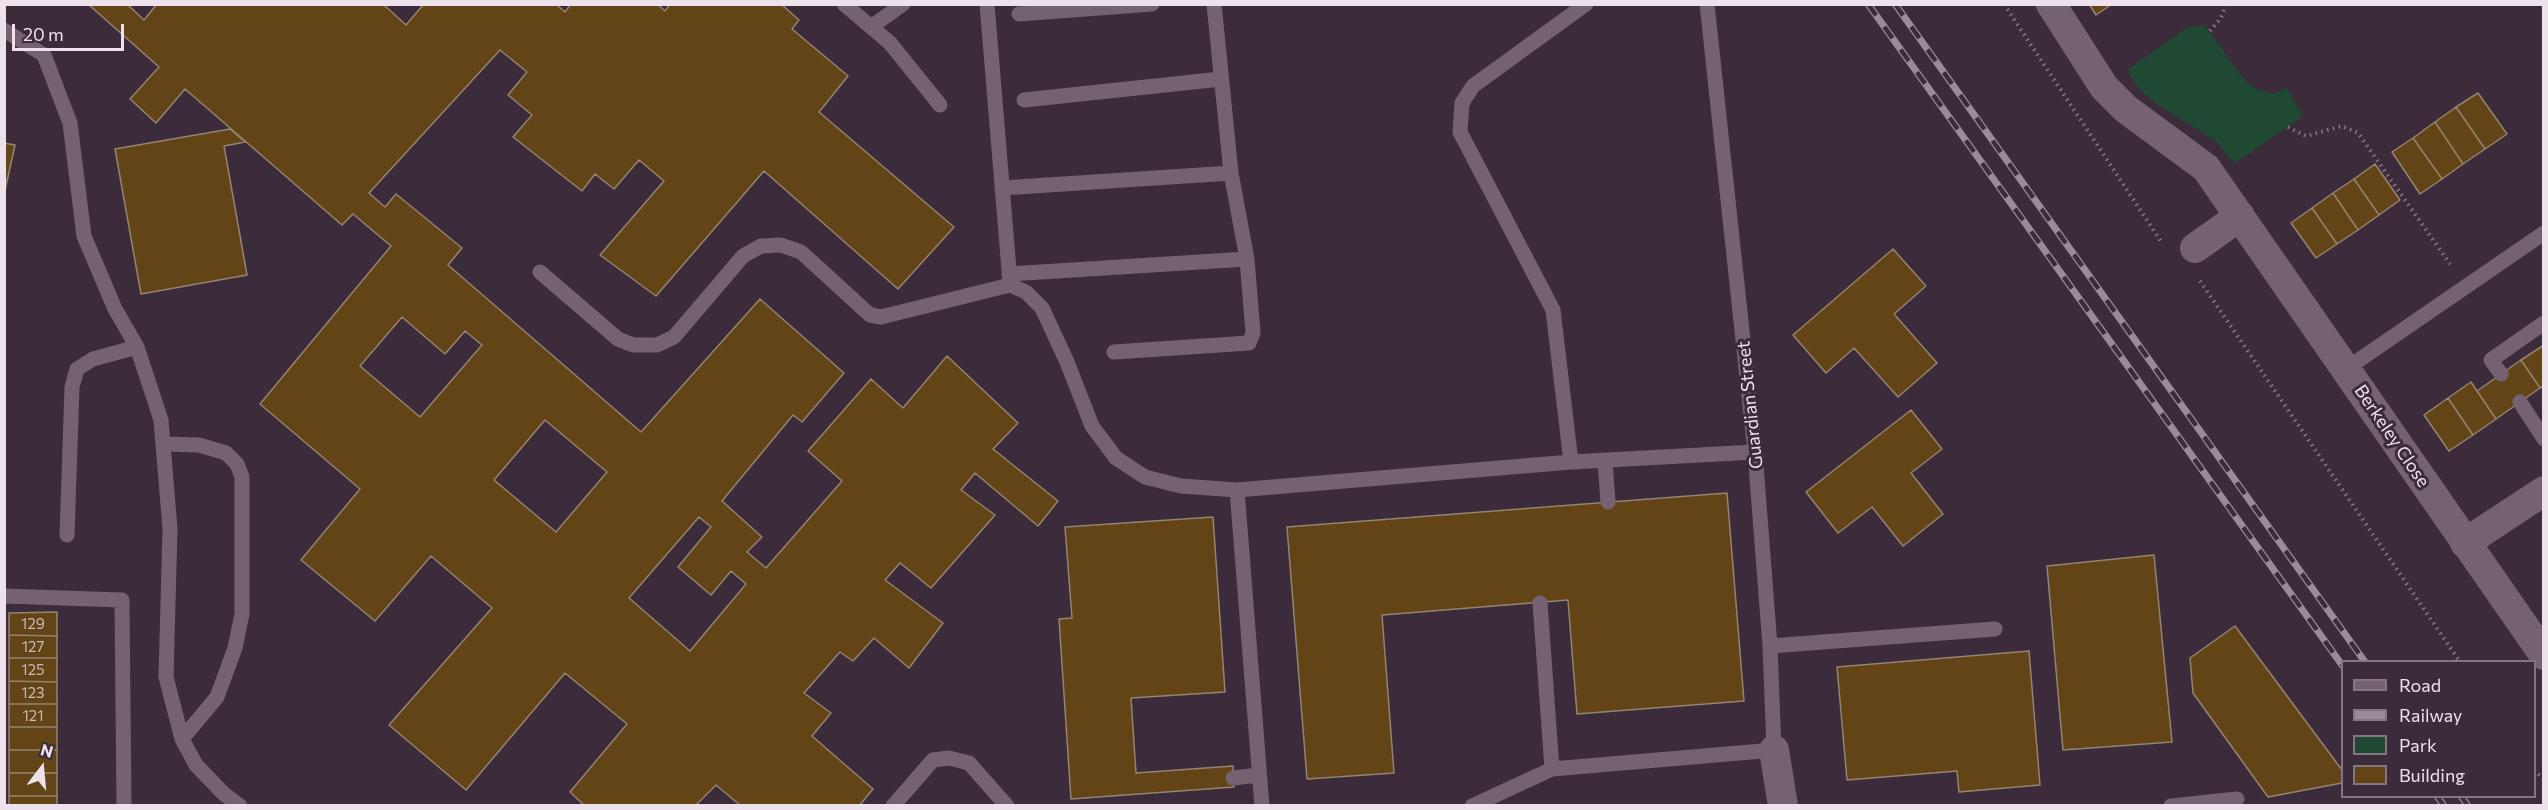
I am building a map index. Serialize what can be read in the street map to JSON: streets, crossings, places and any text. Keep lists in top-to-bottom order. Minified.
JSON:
{"streets":{"street":["Guardian Street","Berkeley Close"]},"house_numbers":["129","127","125","123","121"],"legend":["Road","Railway","Park","Building"],"scale_bar":"20 m","north":"top"}
